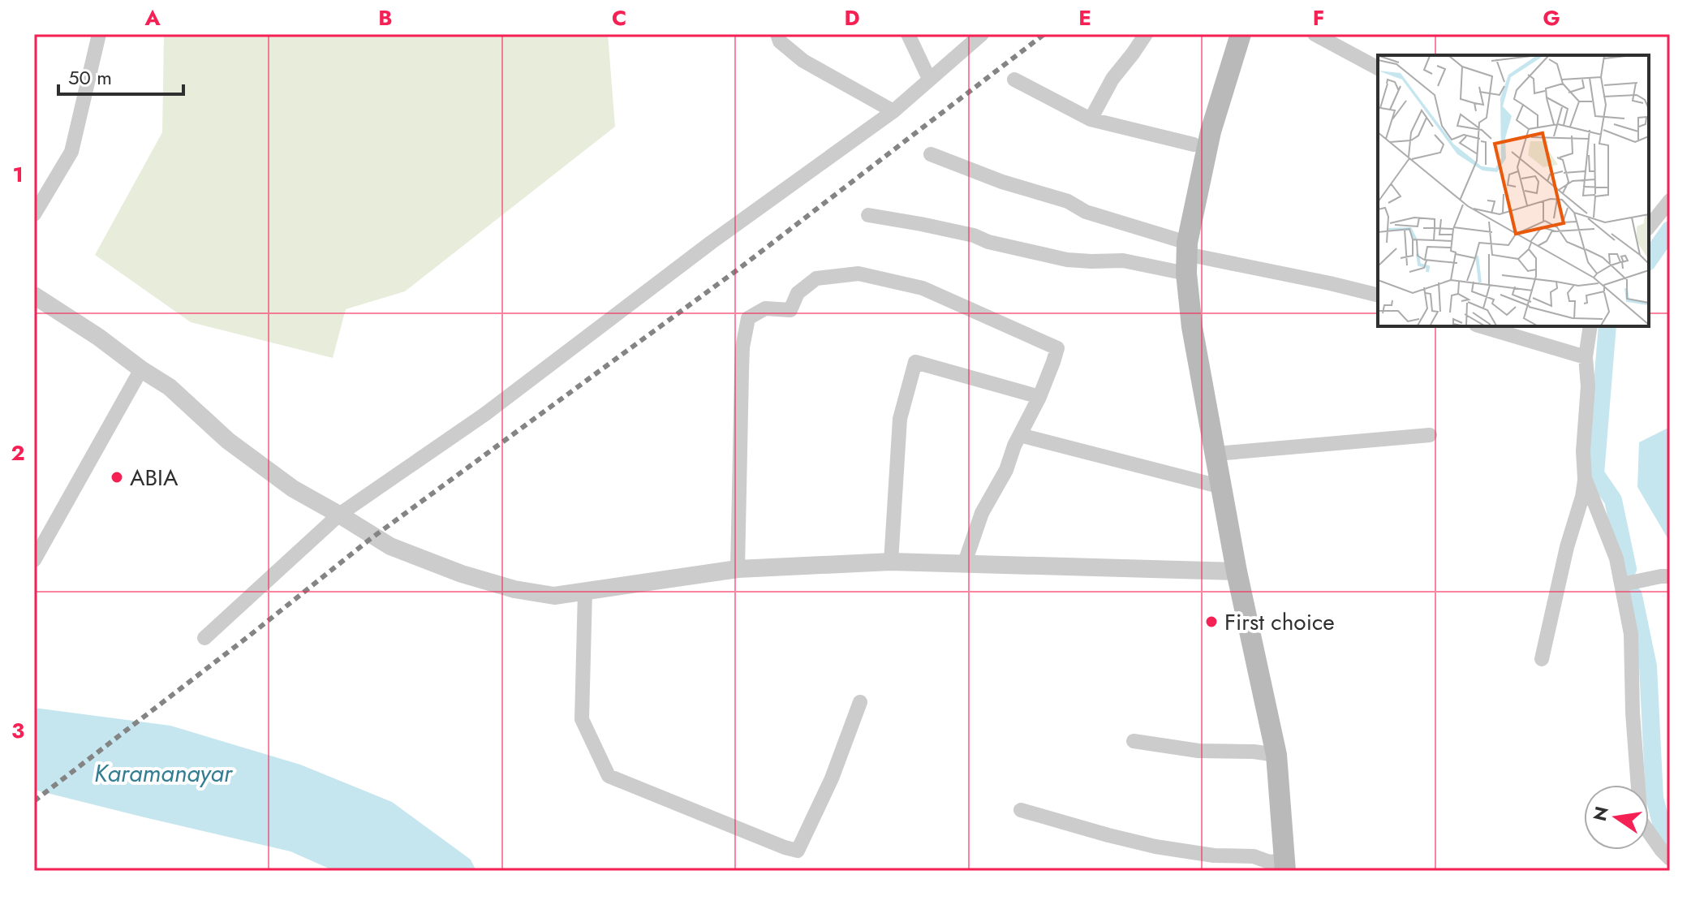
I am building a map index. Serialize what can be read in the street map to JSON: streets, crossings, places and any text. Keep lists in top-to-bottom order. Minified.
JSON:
{"water":["Karamanayar"],"places":["ABIA","First choice"],"scale_bar":"50 m","north":"left","grid":{"columns":["A","B","C","D","E","F","G"],"rows":["1","2","3"]}}
